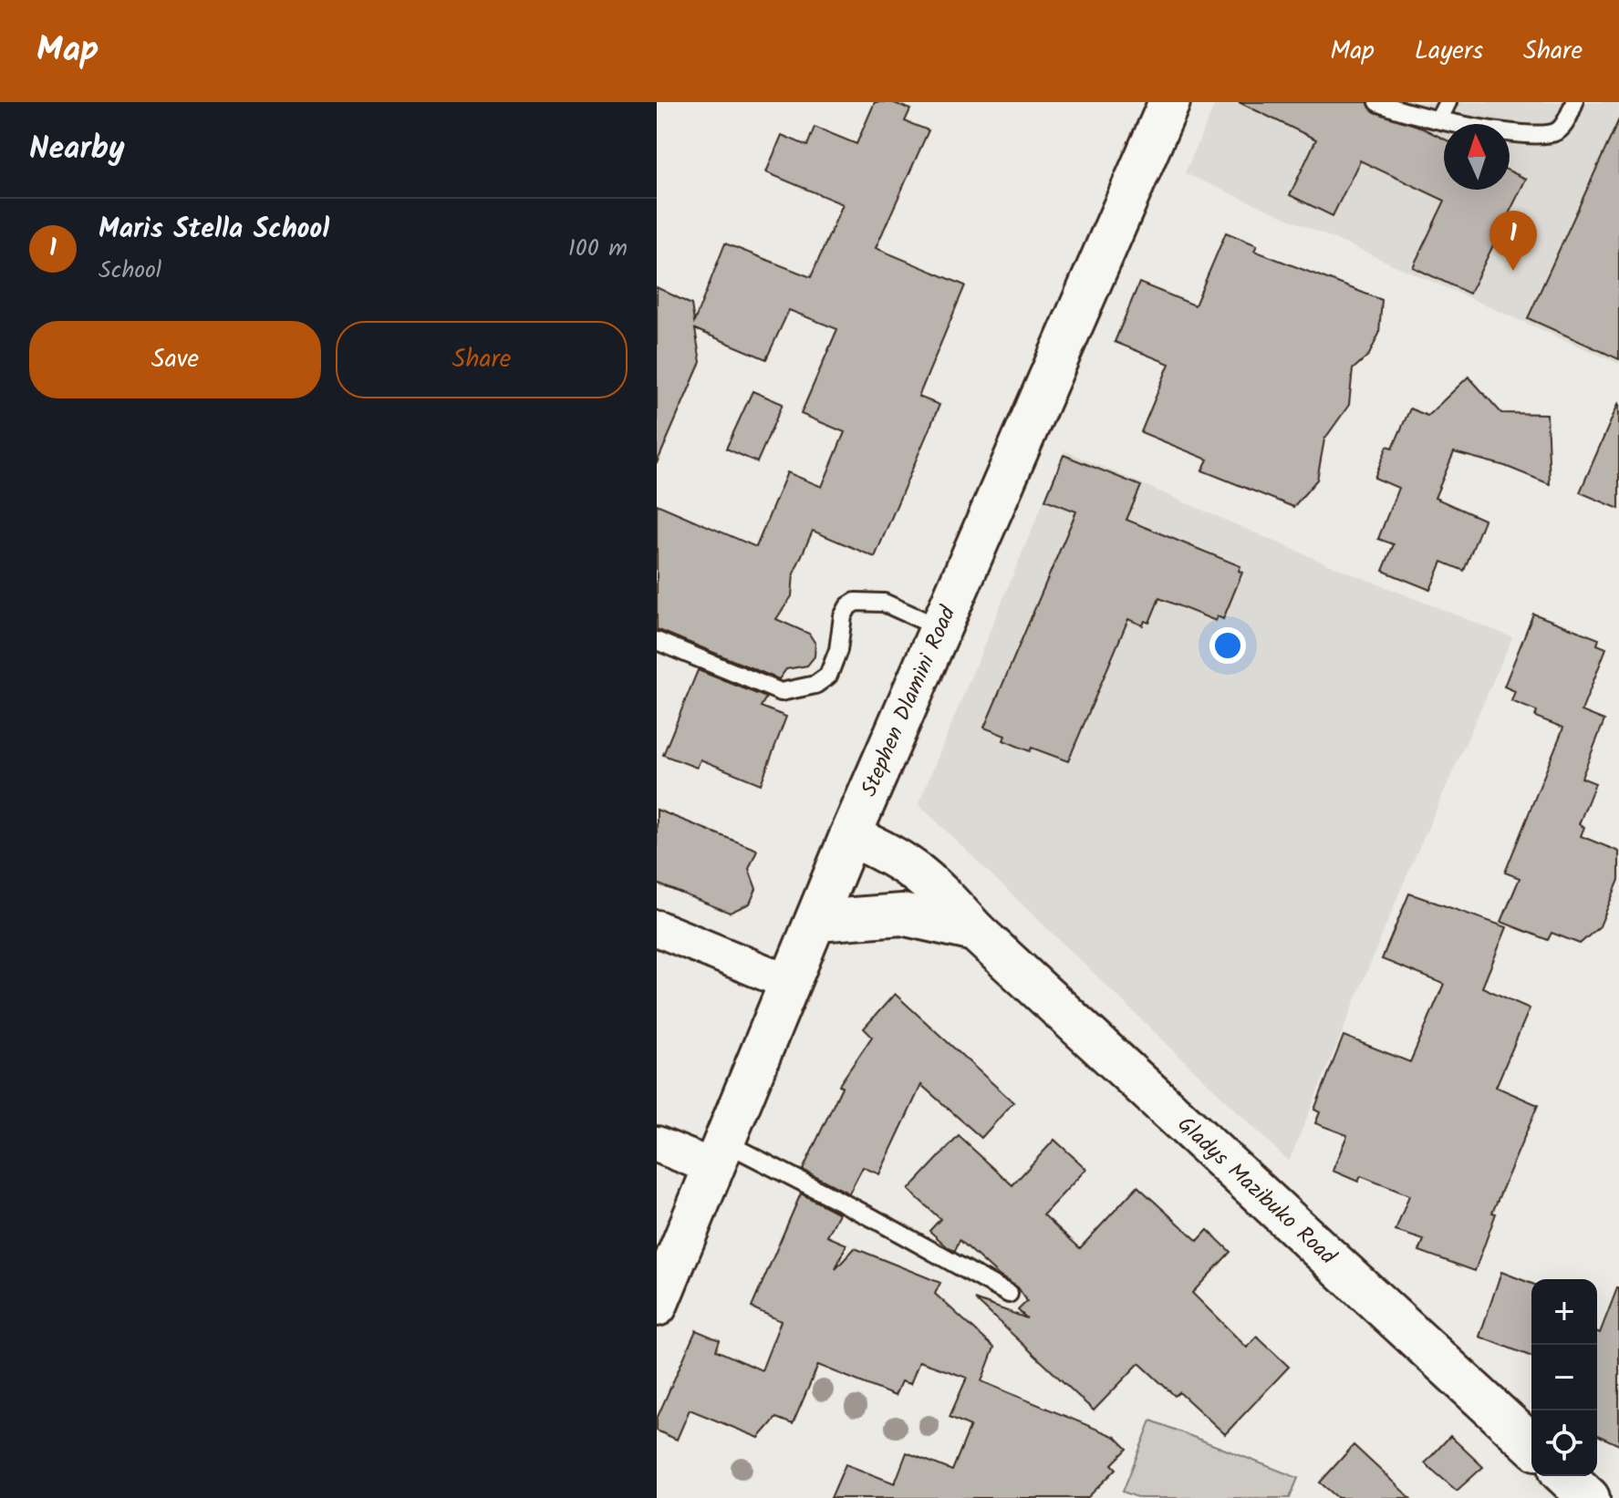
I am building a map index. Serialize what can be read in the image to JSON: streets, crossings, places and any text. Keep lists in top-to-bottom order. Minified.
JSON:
{"streets":{"street":["Stephen Dlamini Road","Gladys Mazibuko Road"]},"crossings":[["Stephen Dlamini Road","Gladys Mazibuko Road"]],"north":"top","page":{"header":"Map","nav":["Map","Layers","Share"],"heading":"Nearby","list":[{"mark":"1","name":"Maris Stella School","note":"School","value":"100 m"}],"pins":"1","buttons":["Save","Share"],"map_buttons":["+","−"]}}
